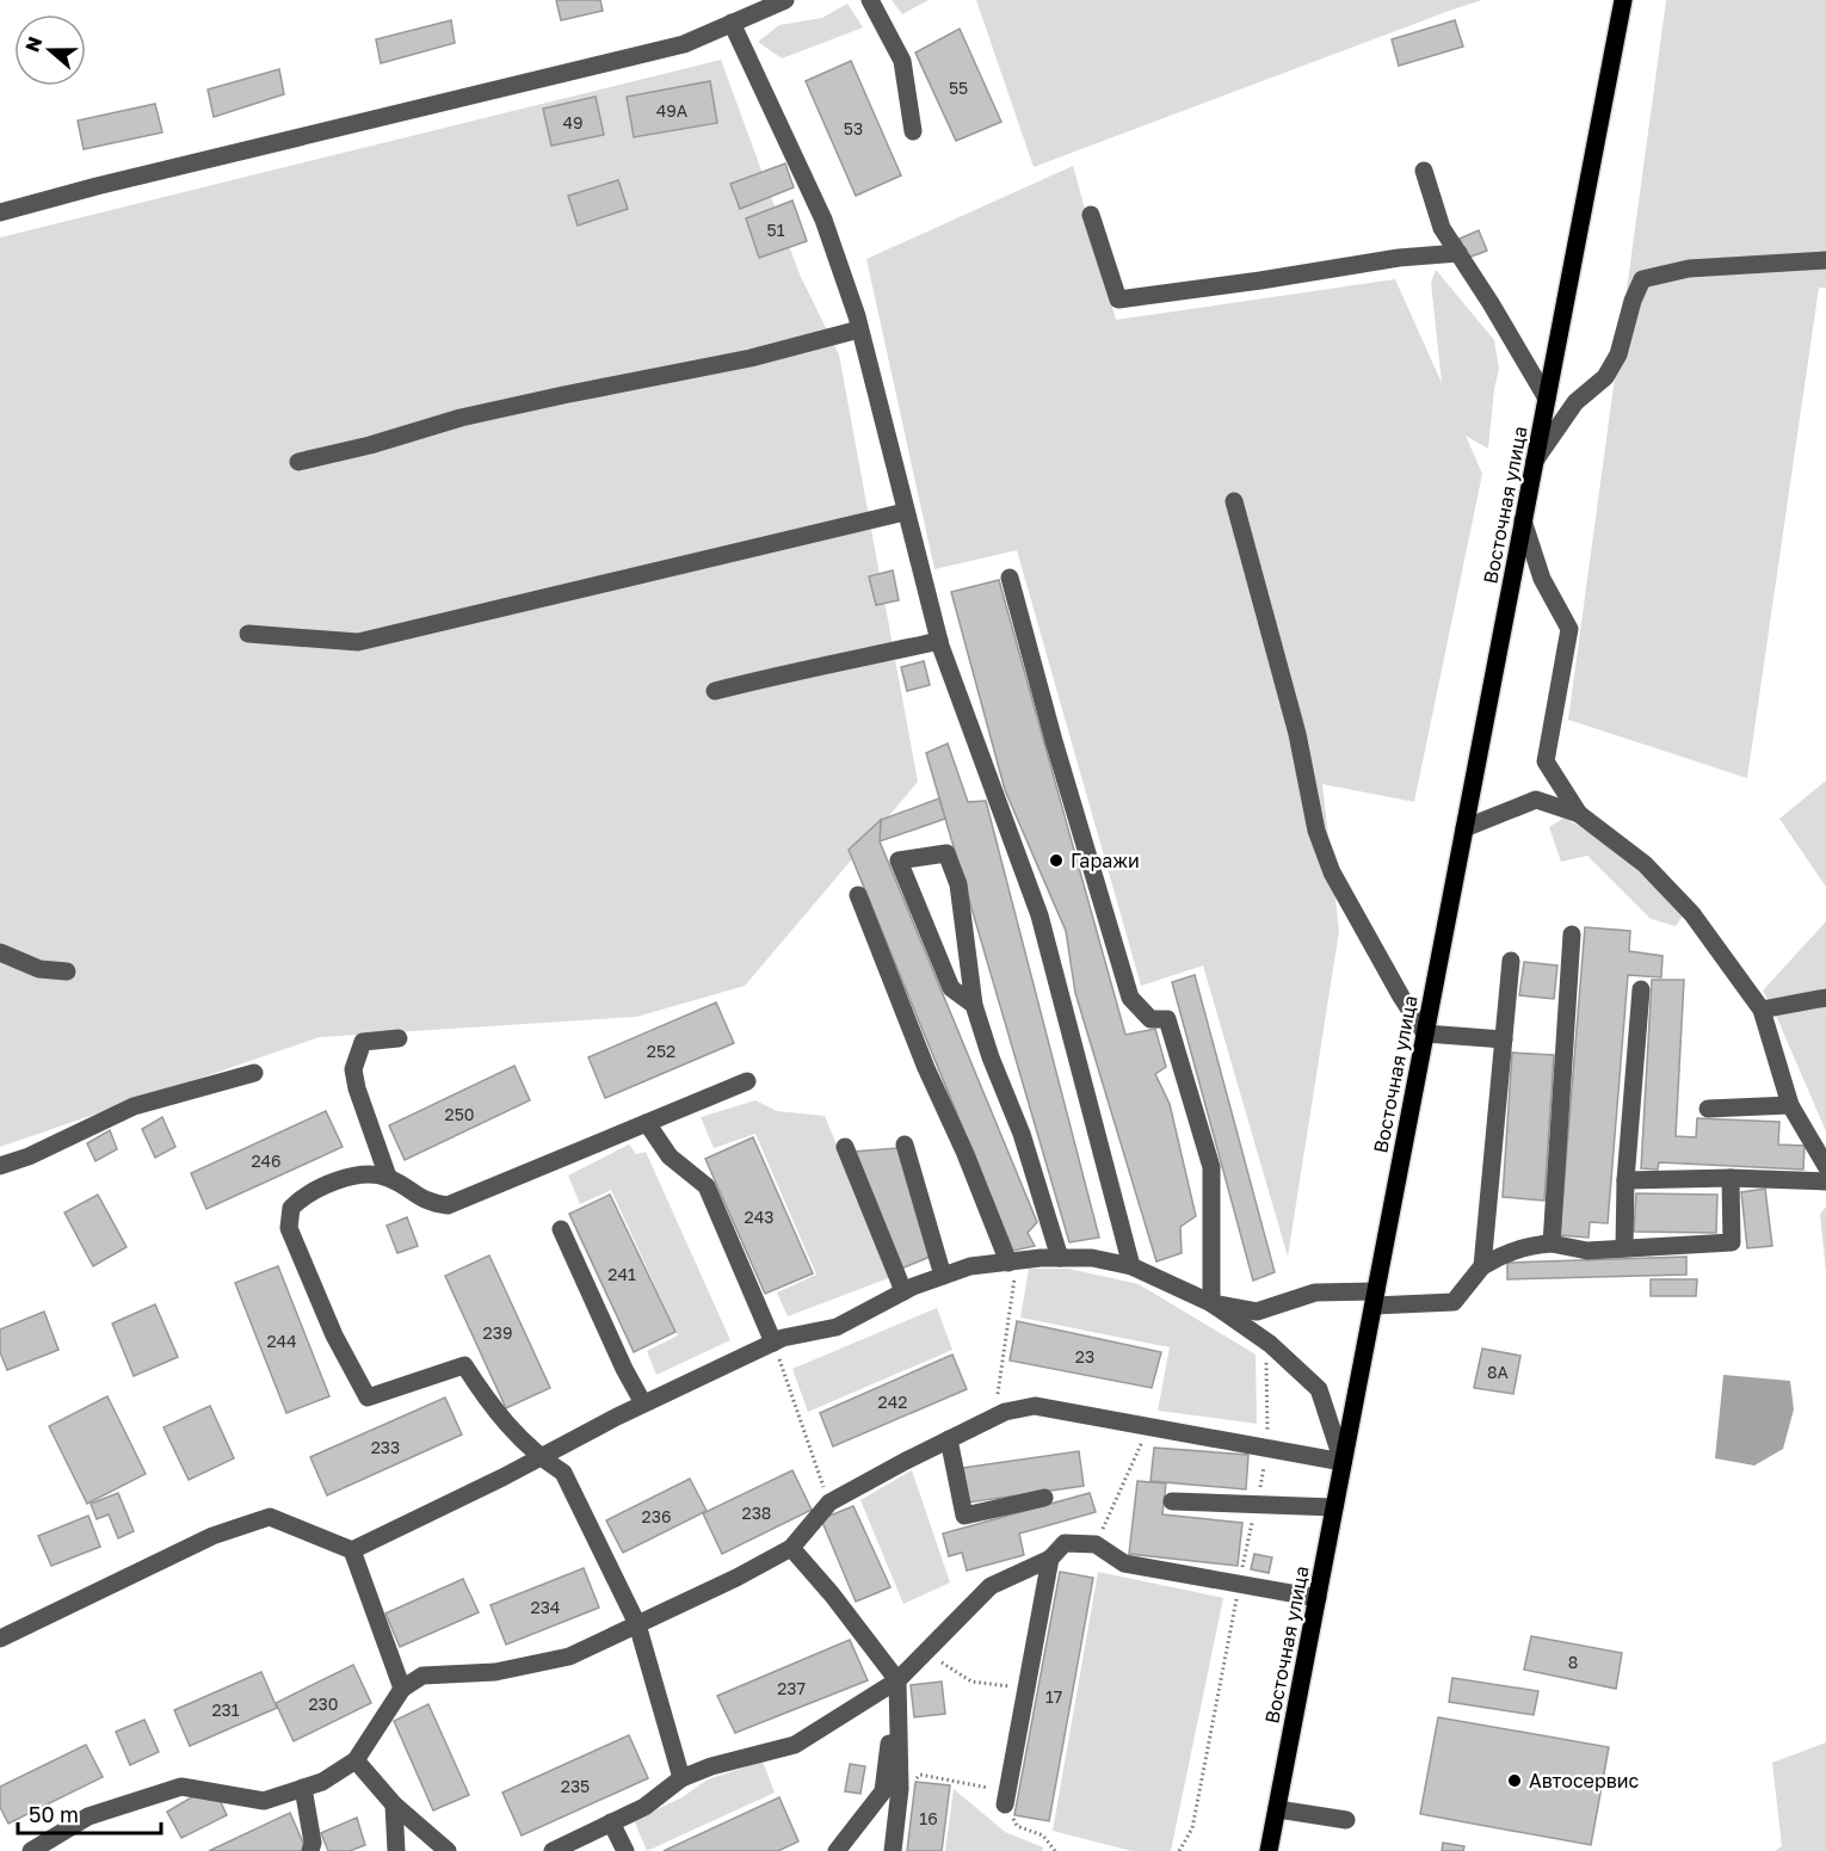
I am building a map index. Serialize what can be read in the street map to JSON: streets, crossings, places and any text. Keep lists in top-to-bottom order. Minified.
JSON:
{"streets":{"main road":["Восточная улица"]},"places":["Гаражи","Автосервис"],"house_numbers":["55","49А","49","53","51","252","250","246","243","241","239","244","23","8А","242","233","238","236","234","8","237","17","230","231","235","16"],"scale_bar":"50 m","north":"left"}
